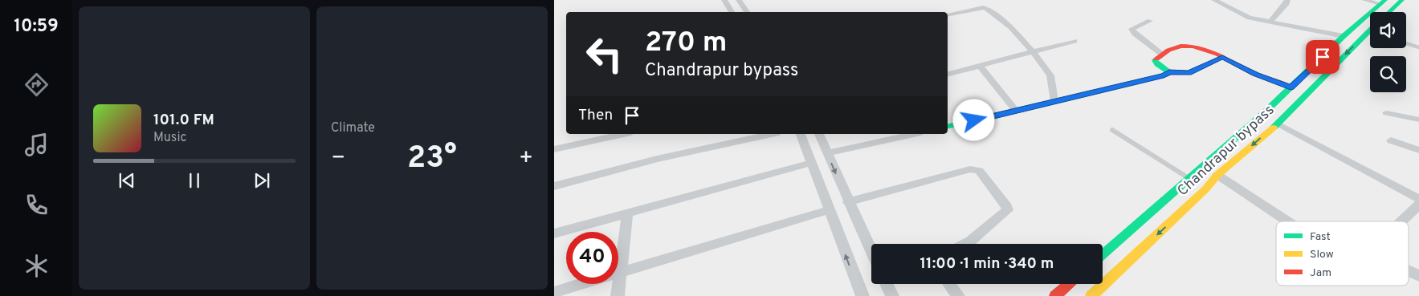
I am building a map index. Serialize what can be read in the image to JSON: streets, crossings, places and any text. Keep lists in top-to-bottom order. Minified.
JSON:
{"streets":{"main road":["Chandrapur bypass"]},"legend":["Fast","Slow","Jam"],"page":{"tabs":"10:59","tile":"Climate","turn":["270 m","Chandrapur bypass"],"then":"Then","song":["101.0 FM","Music"],"heat":["−","23°","+"],"limit":"40","trip":"11:00 · 1 min · 340 m"}}
